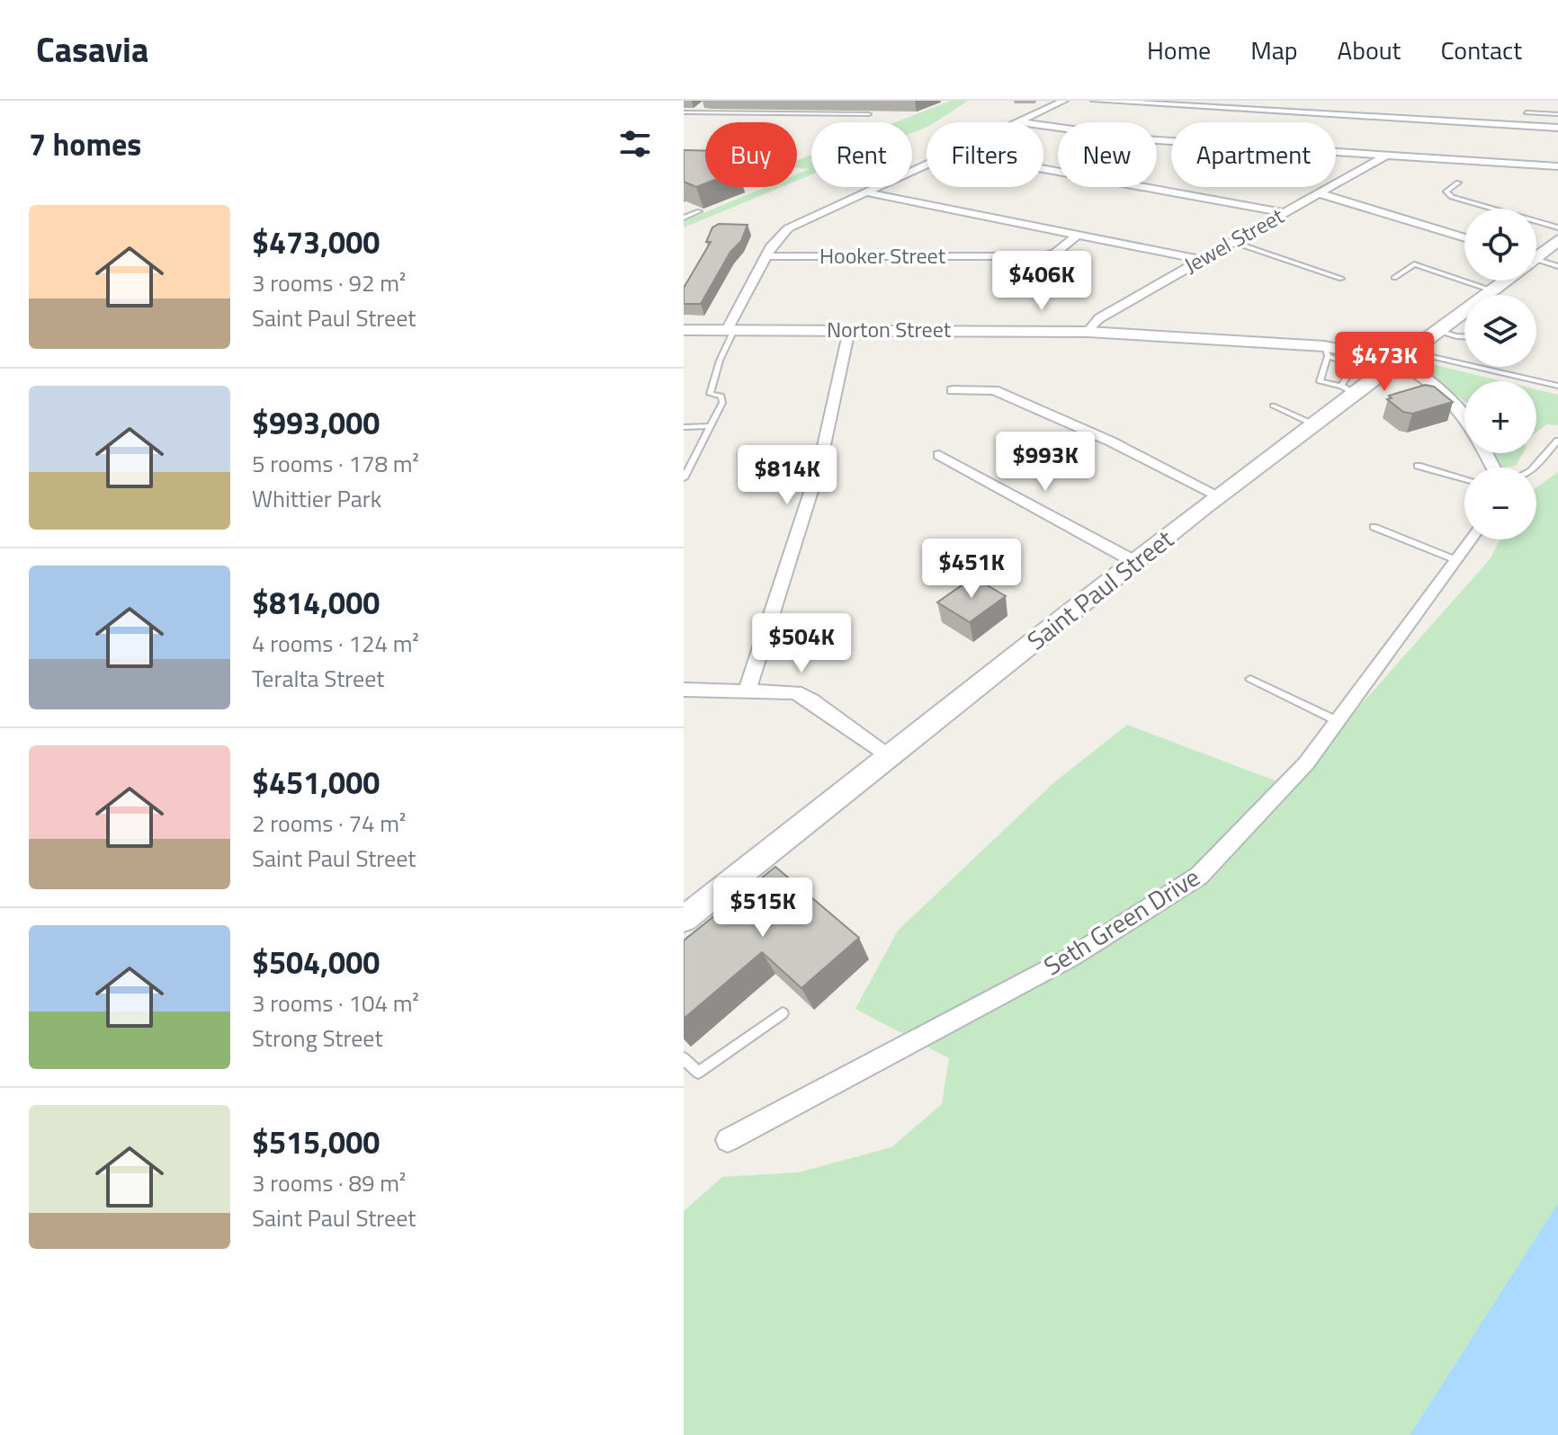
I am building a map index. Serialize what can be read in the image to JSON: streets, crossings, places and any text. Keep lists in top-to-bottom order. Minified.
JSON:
{"streets":{"main road":["Norton Street","Saint Paul Street"],"street":["Jewel Street","Hooker Street","Seth Green Drive"]},"crossings":[["Jewel Street","Norton Street"],["Norton Street","Saint Paul Street"]],"page":{"header":"Casavia","nav":["Home","Map","About","Contact"],"heading":"7 homes","chip":["Buy","Rent","Filters","New","Apartment"],"list":[{"name":"$473,000","note":"3 rooms · 92 m² · Saint Paul Street"},{"name":"$993,000","note":"5 rooms · 178 m² · Whittier Park"},{"name":"$814,000","note":"4 rooms · 124 m² · Teralta Street"},{"name":"$451,000","note":"2 rooms · 74 m² · Saint Paul Street"},{"name":"$504,000","note":"3 rooms · 104 m² · Strong Street"},{"name":"$515,000","note":"3 rooms · 89 m² · Saint Paul Street"}],"map_buttons":["+","−"],"price":["$406K","$473K","$993K","$814K","$451K","$504K","$515K"]}}
